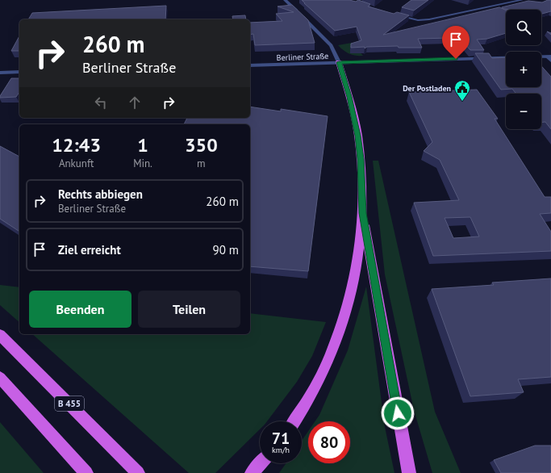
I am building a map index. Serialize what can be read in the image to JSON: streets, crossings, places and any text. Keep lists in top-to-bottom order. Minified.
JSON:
{"streets":{"highway":["B 455"],"street":["Berliner Straße"]},"places":{"public building":["Der Postladen"]},"page":{"map_buttons":["+","−"],"turn":["260 m","Berliner Straße"],"eta":["12:43","Ankunft","1","Min.","350","m"],"list":[{"name":"Rechts abbiegen","note":"Berliner Straße","value":"260 m"},{"name":"Ziel erreicht","value":"90 m"}],"buttons":["Beenden","Teilen"],"speed":"71 km/h","limit":"80"}}
